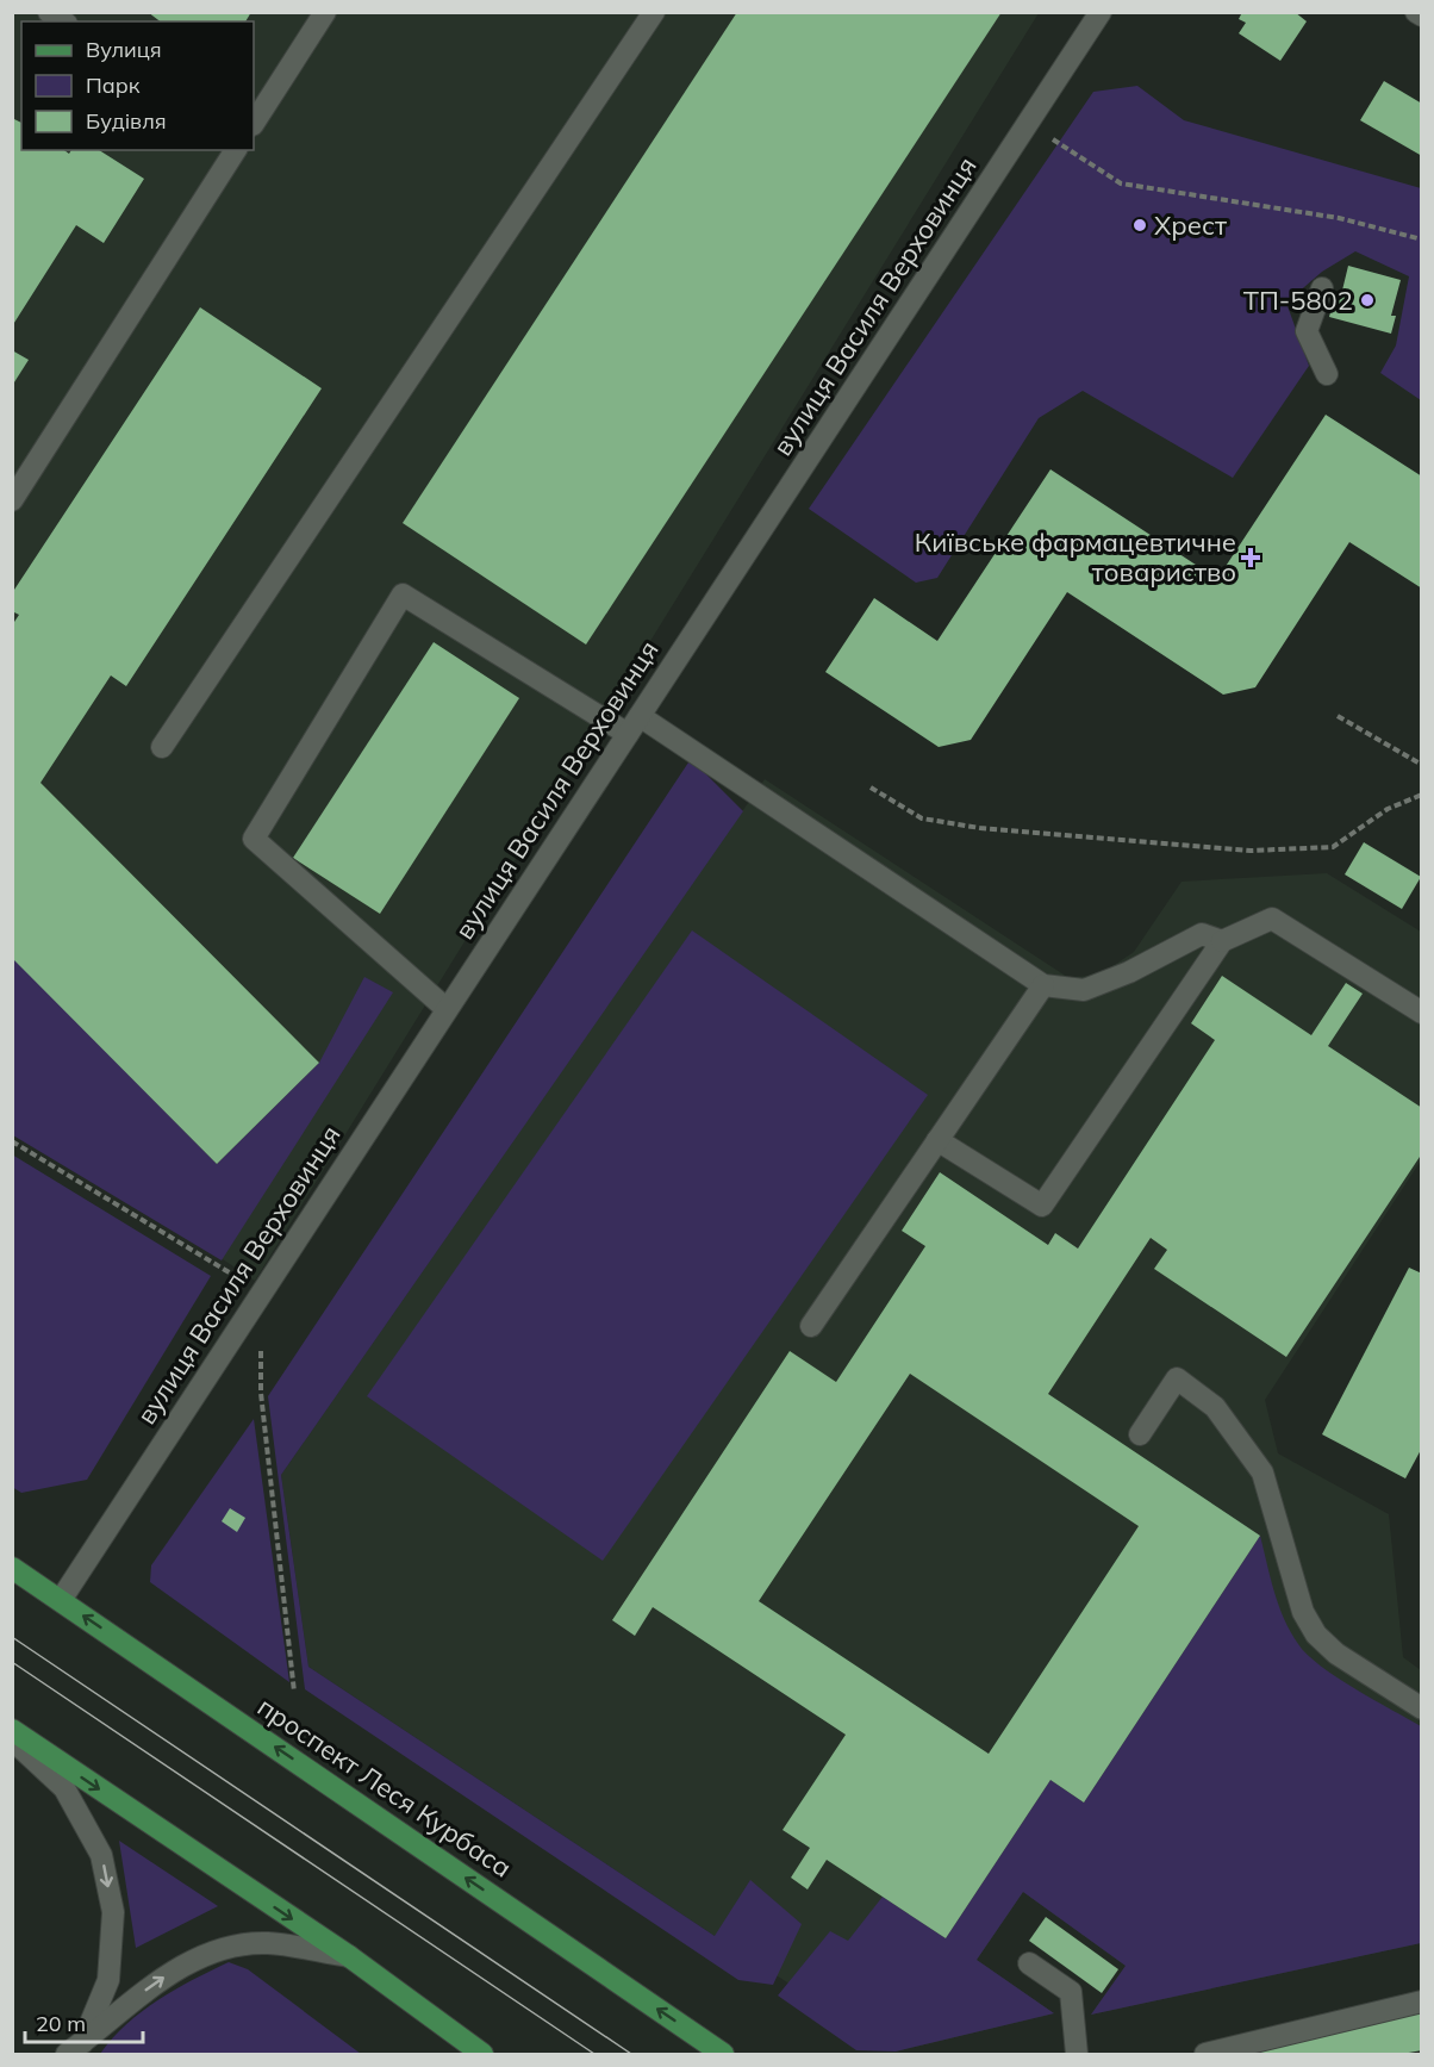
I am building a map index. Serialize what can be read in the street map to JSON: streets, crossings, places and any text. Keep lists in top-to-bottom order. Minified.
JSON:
{"streets":{"main road":["проспект Леся Курбаса"],"street":["вулиця Василя Верховинця"]},"crossings":[["вулиця Василя Верховинця","проспект Леся Курбаса"]],"places":{"other":["Хрест","ТП-5802"],"health":["Київське фармацевтичне товариство"]},"legend":["Вулиця","Парк","Будівля"],"scale_bar":"20 m"}
